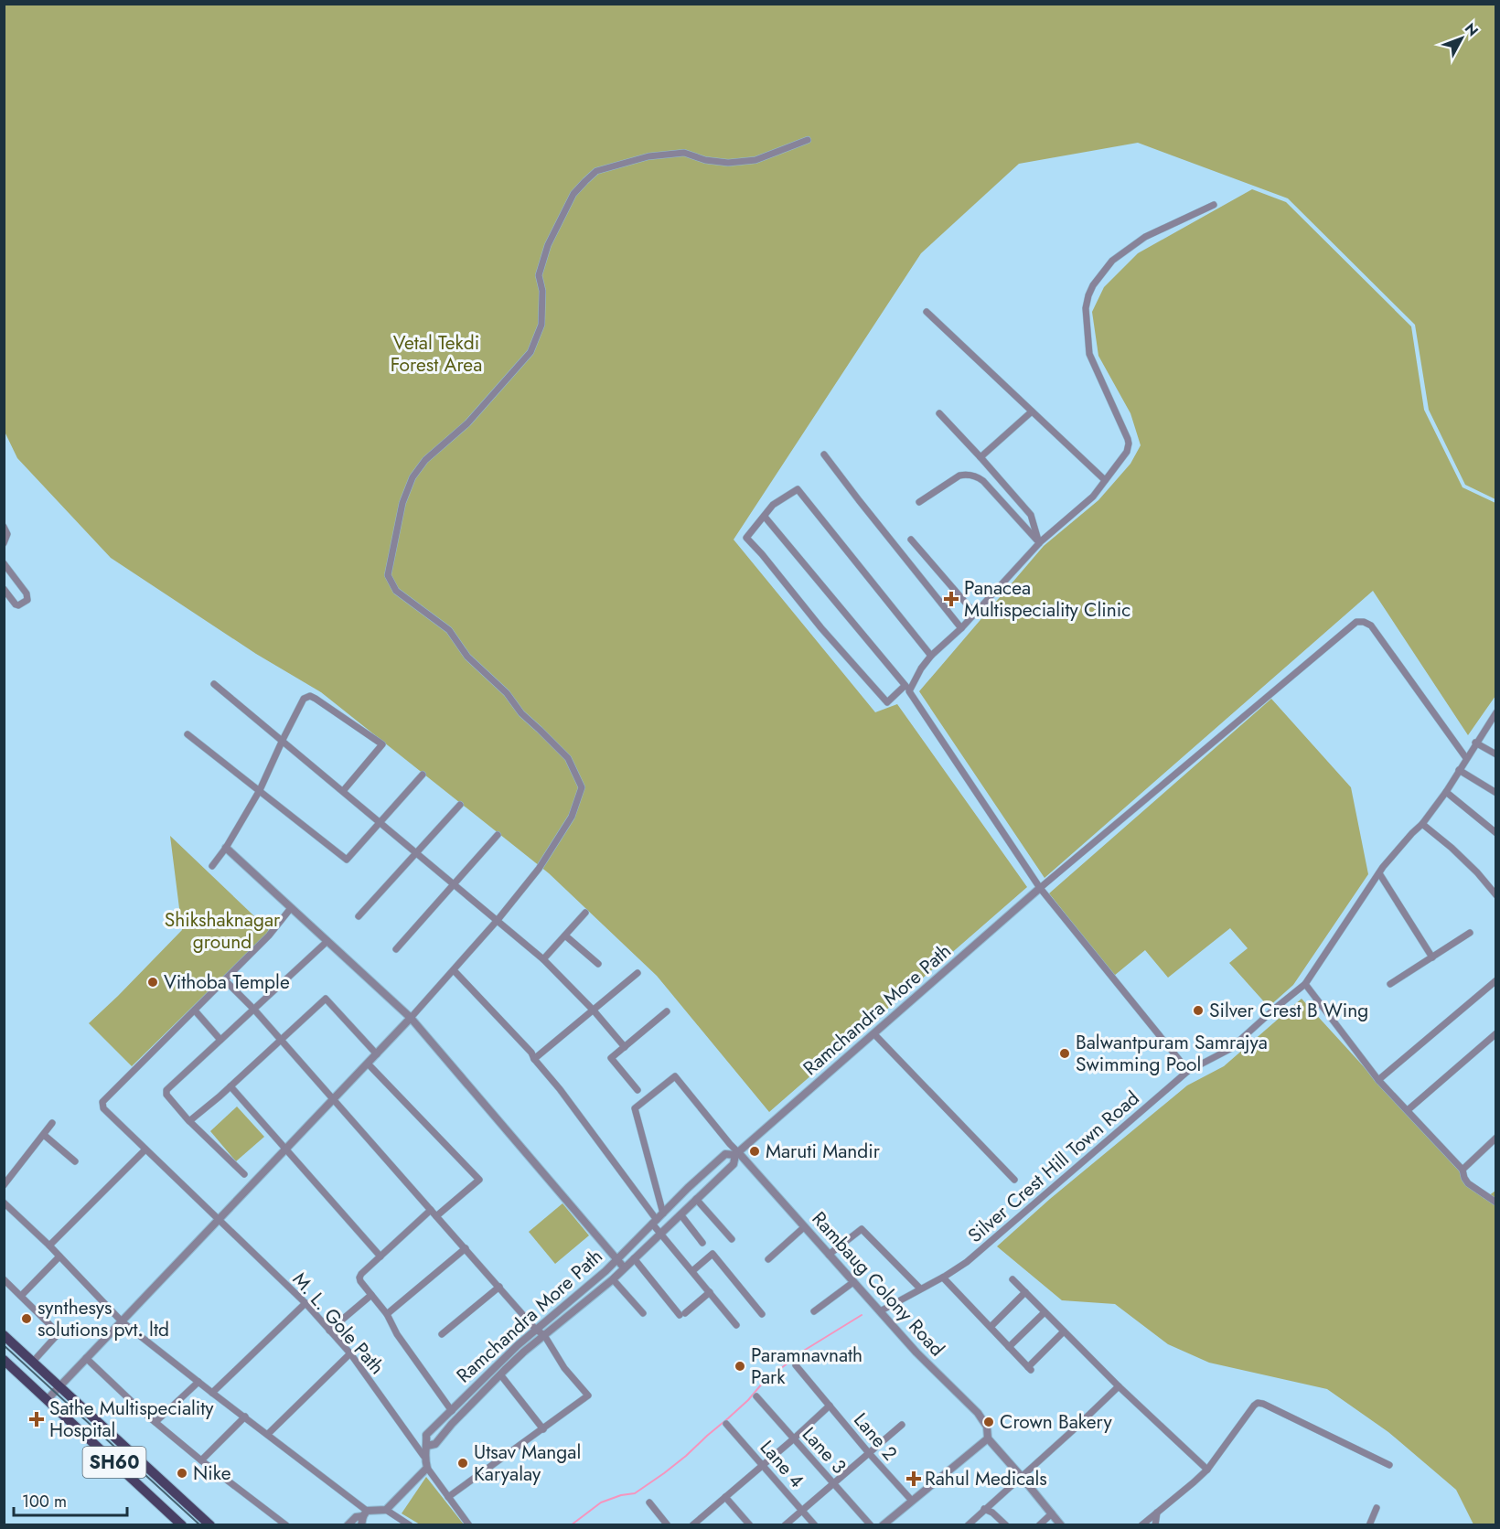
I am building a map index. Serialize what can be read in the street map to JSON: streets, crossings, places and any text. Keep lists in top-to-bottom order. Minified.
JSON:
{"streets":{"main road":["SH60"],"street":["Ramchandra More Path","Silver Crest Hill Town Road","Rambaug Colony Road","M. L. Gole Path","Lane 2","Lane 3","Lane 4"]},"crossings":[["Ramchandra More Path","Rambaug Colony Road"],["Silver Crest Hill Town Road","Rambaug Colony Road"]],"parks":["Vetal Tekdi Forest Area","Shikshaknagar ground"],"places":{"health":["Panacea Multispeciality Clinic","Sathe Multispeciality Hospital","Rahul Medicals"],"other":["Vithoba Temple","Silver Crest B Wing","Balwantpuram Samrajya Swimming Pool","Maruti Mandir","synthesys solutions pvt. ltd","Paramnavnath Park","Crown Bakery","Utsav Mangal Karyalay","Nike"]},"scale_bar":"100 m","north":"top right"}
